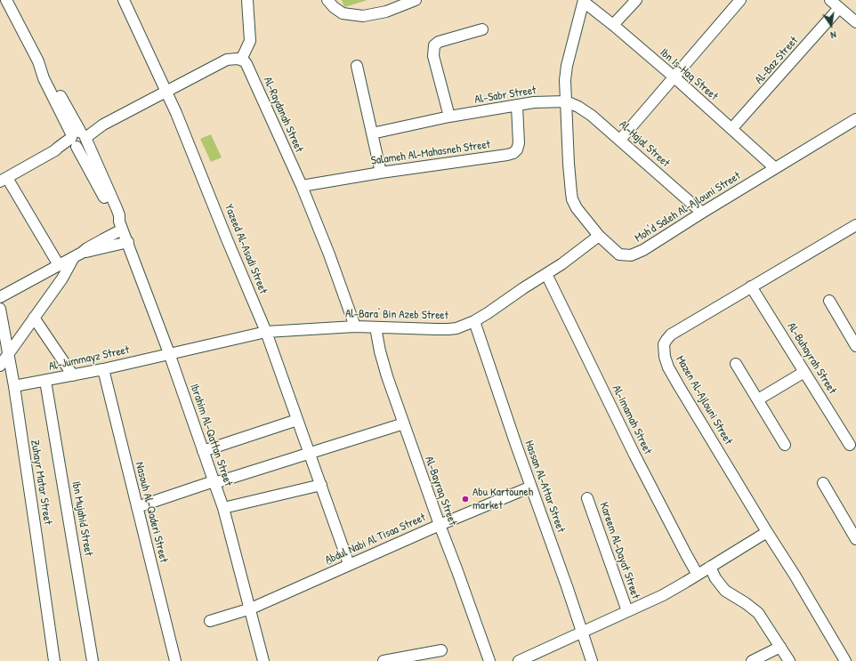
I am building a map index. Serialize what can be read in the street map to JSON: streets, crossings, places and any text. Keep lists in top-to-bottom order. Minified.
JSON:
{"streets":{"street":["Al-Baz Street","Ibn Is-Haq Street","Al-Sabr Street","Al-Raydanah Street","Al-Hajal Street","Salameh Al-Mahasneh Street","Moh'd Saleh Al-Ajlouni Street","Yazeed Al-Asadi Street","Al-Bara' Bin Azeb Street","Al-Jummayz Street","Al-Buhayrah Street","Mazen Al-Ajlouni Street","Al-Imamah Street","Ibrahim Al-Qattan Street","Zuhayr Matar Street","Hassan Al-Attar Street","Al-Bayraq Street","Nasouh Al-Qaderi Street","Ibn Mujahid Street","ِAbdul Nabi Al Tisaa Street","Kareem Al-Dayat Street"]},"crossings":[["Al-Baz Street","Ibn Is-Haq Street"],["Ibn Is-Haq Street","Moh'd Saleh Al-Ajlouni Street"],["Al-Sabr Street","Al-Hajal Street"],["Al-Sabr Street","Salameh Al-Mahasneh Street"],["Al-Sabr Street","Moh'd Saleh Al-Ajlouni Street"],["Al-Raydanah Street","Salameh Al-Mahasneh Street"],["Al-Raydanah Street","Al-Bara' Bin Azeb Street"],["Al-Hajal Street","Moh'd Saleh Al-Ajlouni Street"],["Moh'd Saleh Al-Ajlouni Street","Al-Bara' Bin Azeb Street"],["Yazeed Al-Asadi Street","Al-Bara' Bin Azeb Street"],["Yazeed Al-Asadi Street","ِAbdul Nabi Al Tisaa Street"],["Al-Bara' Bin Azeb Street","Al-Jummayz Street"],["Al-Bara' Bin Azeb Street","Al-Imamah Street"],["Al-Bara' Bin Azeb Street","Ibrahim Al-Qattan Street"],["Al-Bara' Bin Azeb Street","Hassan Al-Attar Street"],["Al-Bara' Bin Azeb Street","Al-Bayraq Street"],["Al-Jummayz Street","Ibrahim Al-Qattan Street"],["Al-Jummayz Street","Zuhayr Matar Street"],["Al-Jummayz Street","Nasouh Al-Qaderi Street"],["Al-Jummayz Street","Ibn Mujahid Street"],["Al-Buhayrah Street","Mazen Al-Ajlouni Street"],["Ibrahim Al-Qattan Street","ِAbdul Nabi Al Tisaa Street"],["Hassan Al-Attar Street","ِAbdul Nabi Al Tisaa Street"],["Al-Bayraq Street","ِAbdul Nabi Al Tisaa Street"]],"places":["Abu Kartouneh market"],"north":"bottom"}
